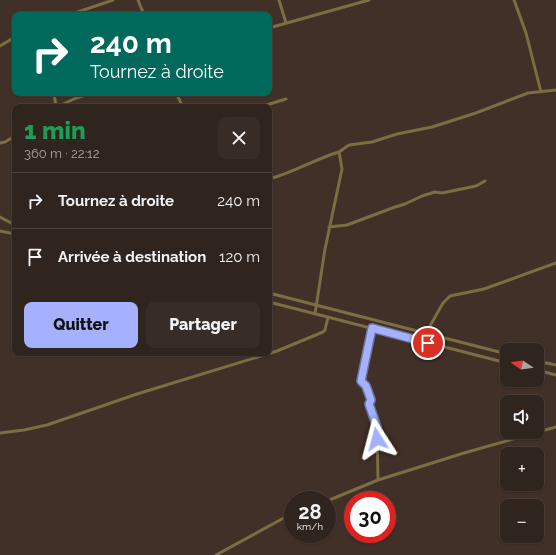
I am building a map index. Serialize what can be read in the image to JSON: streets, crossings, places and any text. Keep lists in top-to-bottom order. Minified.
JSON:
{"north":"left","page":{"turn":["240 m","Tournez à droite"],"heading":["1 min","360 m · 22:12"],"list":[{"name":"Tournez à droite","value":"240 m"},{"name":"Arrivée à destination","value":"120 m"}],"buttons":["Quitter","Partager"],"map_buttons":["+","−"],"speed":"28 km/h","limit":"30"}}
